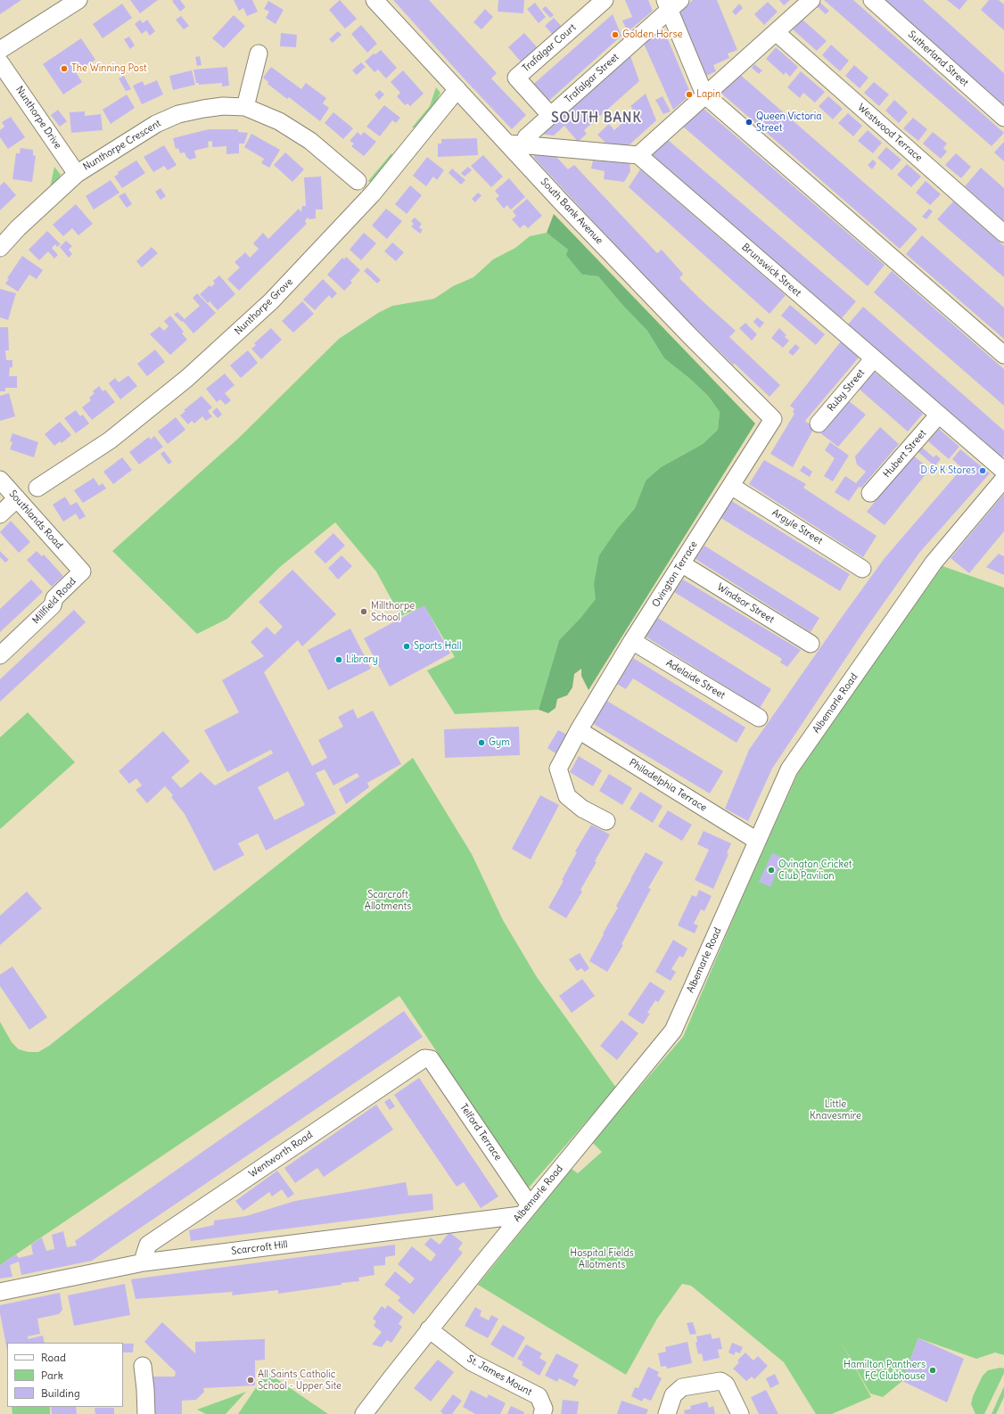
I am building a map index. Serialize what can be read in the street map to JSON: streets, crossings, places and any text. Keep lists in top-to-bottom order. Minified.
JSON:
{"streets":{"street":["Trafalgar Court","Sutherland Street","Trafalgar Street","Nunthorpe Drive","Westwood Terrace","Nunthorpe Crescent","South Bank Avenue","Brunswick Street","Nunthorpe Grove","Ruby Street","Hubert Street","Southlands Road","Argyle Street","Ovington Terrace","Millfield Road","Windsor Street","Adelaide Street","Albemarle Road","Philadelphia Terrace","Telford Terrace","Wentworth Road","Scarcroft Hill","St. James Mount"]},"crossings":[["Trafalgar Court","Trafalgar Street"],["Nunthorpe Drive","Nunthorpe Crescent"],["South Bank Avenue","Nunthorpe Grove"],["South Bank Avenue","Ovington Terrace"],["Brunswick Street","Ruby Street"],["Brunswick Street","Hubert Street"],["Southlands Road","Millfield Road"],["Argyle Street","Ovington Terrace"],["Ovington Terrace","Windsor Street"],["Ovington Terrace","Adelaide Street"],["Ovington Terrace","Philadelphia Terrace"],["Albemarle Road","Philadelphia Terrace"],["Albemarle Road","Telford Terrace"],["Albemarle Road","Scarcroft Hill"],["Albemarle Road","St. James Mount"],["Telford Terrace","Wentworth Road"],["Telford Terrace","Scarcroft Hill"],["Wentworth Road","Scarcroft Hill"]],"districts":["SOUTH BANK"],"parks":["Scarcroft Allotments","Little Knavesmire","Hospital Fields Allotments"],"places":["Golden Horse","The Winning Post","Lapin","Queen Victoria Street","D & K Stores","Millthorpe School","Sports Hall","Library","Gym","Ovington Cricket Club Pavilion","Hamilton Panthers FC Clubhouse","All Saints Catholic School - Upper Site"],"legend":["Road","Park","Building"]}
